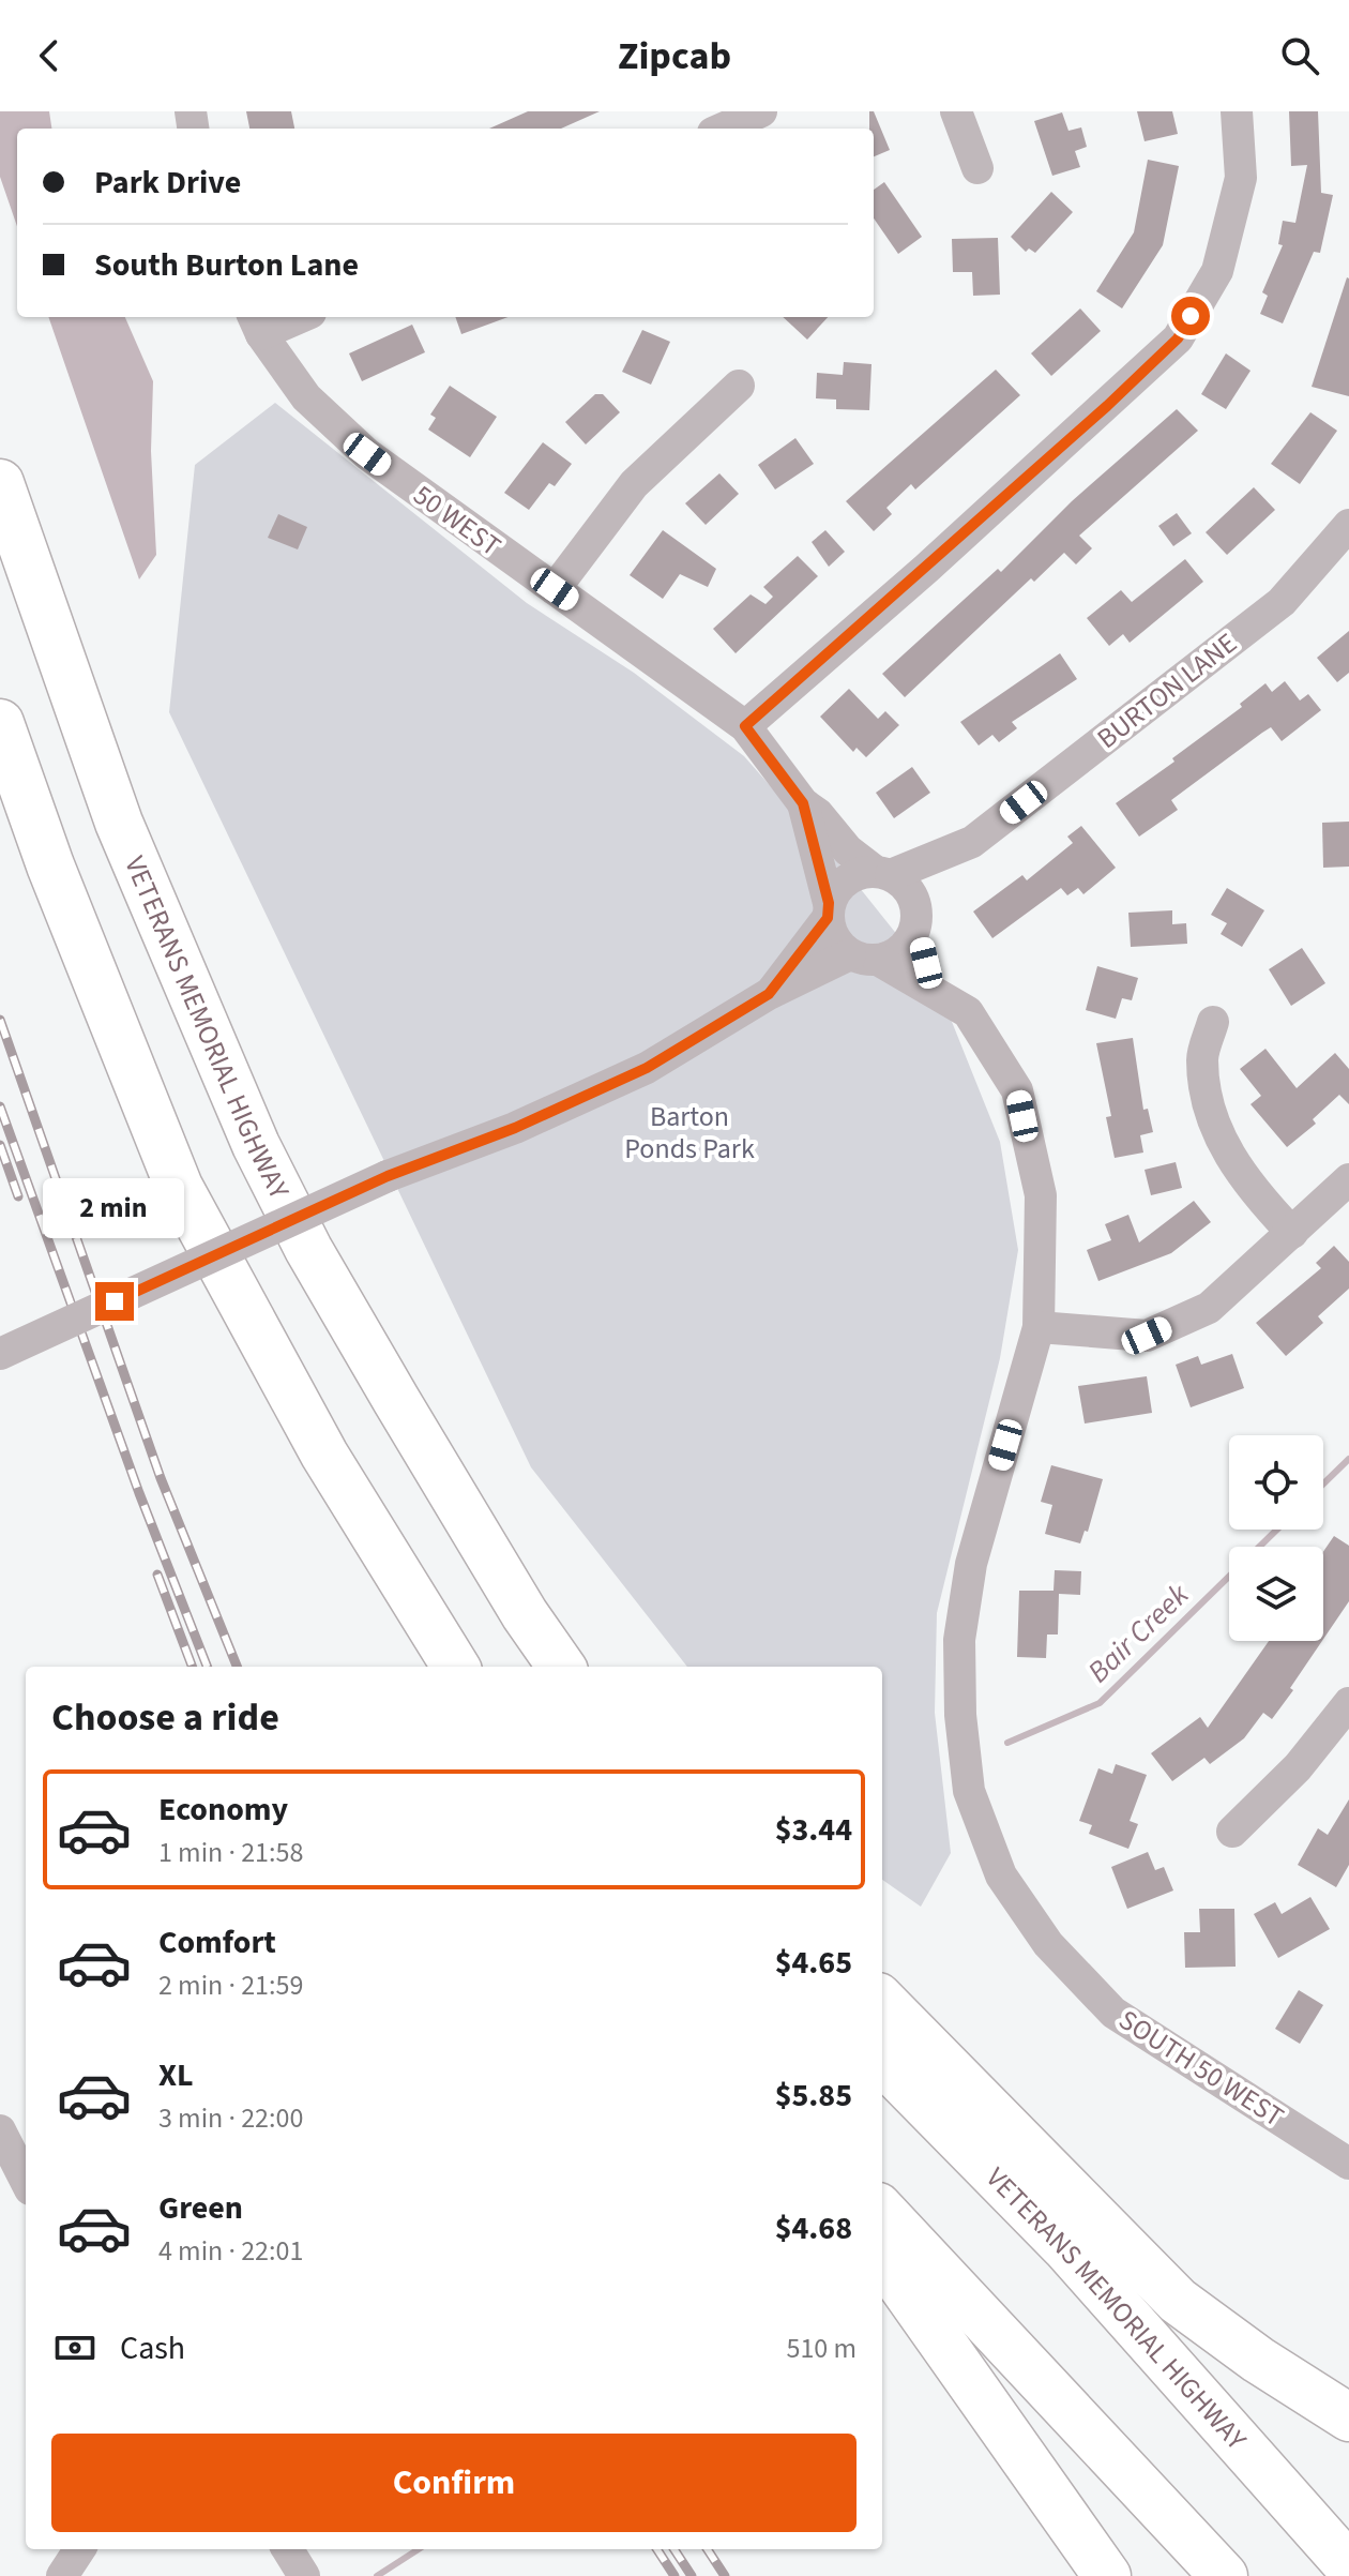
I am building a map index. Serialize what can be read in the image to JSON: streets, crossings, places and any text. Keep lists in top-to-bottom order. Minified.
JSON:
{"streets":{"highway":["VETERANS MEMORIAL HIGHWAY"],"street":["50 WEST","BURTON LANE","SOUTH 50 WEST"]},"crossings":[["50 WEST","BURTON LANE"],["50 WEST","SOUTH 50 WEST"],["BURTON LANE","SOUTH 50 WEST"]],"water":["Bair Creek"],"parks":["Barton Ponds Park"],"page":{"header":"Zipcab","banner":["Park Drive","South Burton Lane"],"bubble":"2 min","heading":"Choose a ride","list":[{"name":"Economy","note":"1 min · 21:58","value":"$3.44"},{"name":"Comfort","note":"2 min · 21:59","value":"$4.65"},{"name":"XL","note":"3 min · 22:00","value":"$5.85"},{"name":"Green","note":"4 min · 22:01","value":"$4.68"}],"pay":["Cash","510 m"],"buttons":"Confirm"}}
